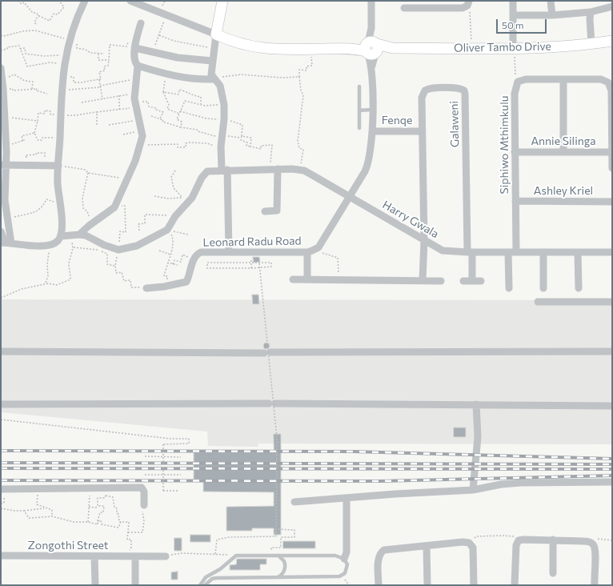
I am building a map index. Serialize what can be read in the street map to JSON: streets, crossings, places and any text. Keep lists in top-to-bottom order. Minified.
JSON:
{"streets":{"street":["Oliver Tambo Drive","Fenqe","Galaweni","Annie Silinga","Siphiwo Mthimkulu","Ashley Kriel","Harry Gwala","Leonard Radu Road","Zongothi Street"]},"crossings":[["Oliver Tambo Drive","Leonard Radu Road"],["Fenqe","Galaweni"],["Fenqe","Leonard Radu Road"],["Galaweni","Harry Gwala"],["Annie Silinga","Siphiwo Mthimkulu"],["Siphiwo Mthimkulu","Ashley Kriel"],["Siphiwo Mthimkulu","Harry Gwala"],["Harry Gwala","Leonard Radu Road"]],"scale_bar":"50 m"}
